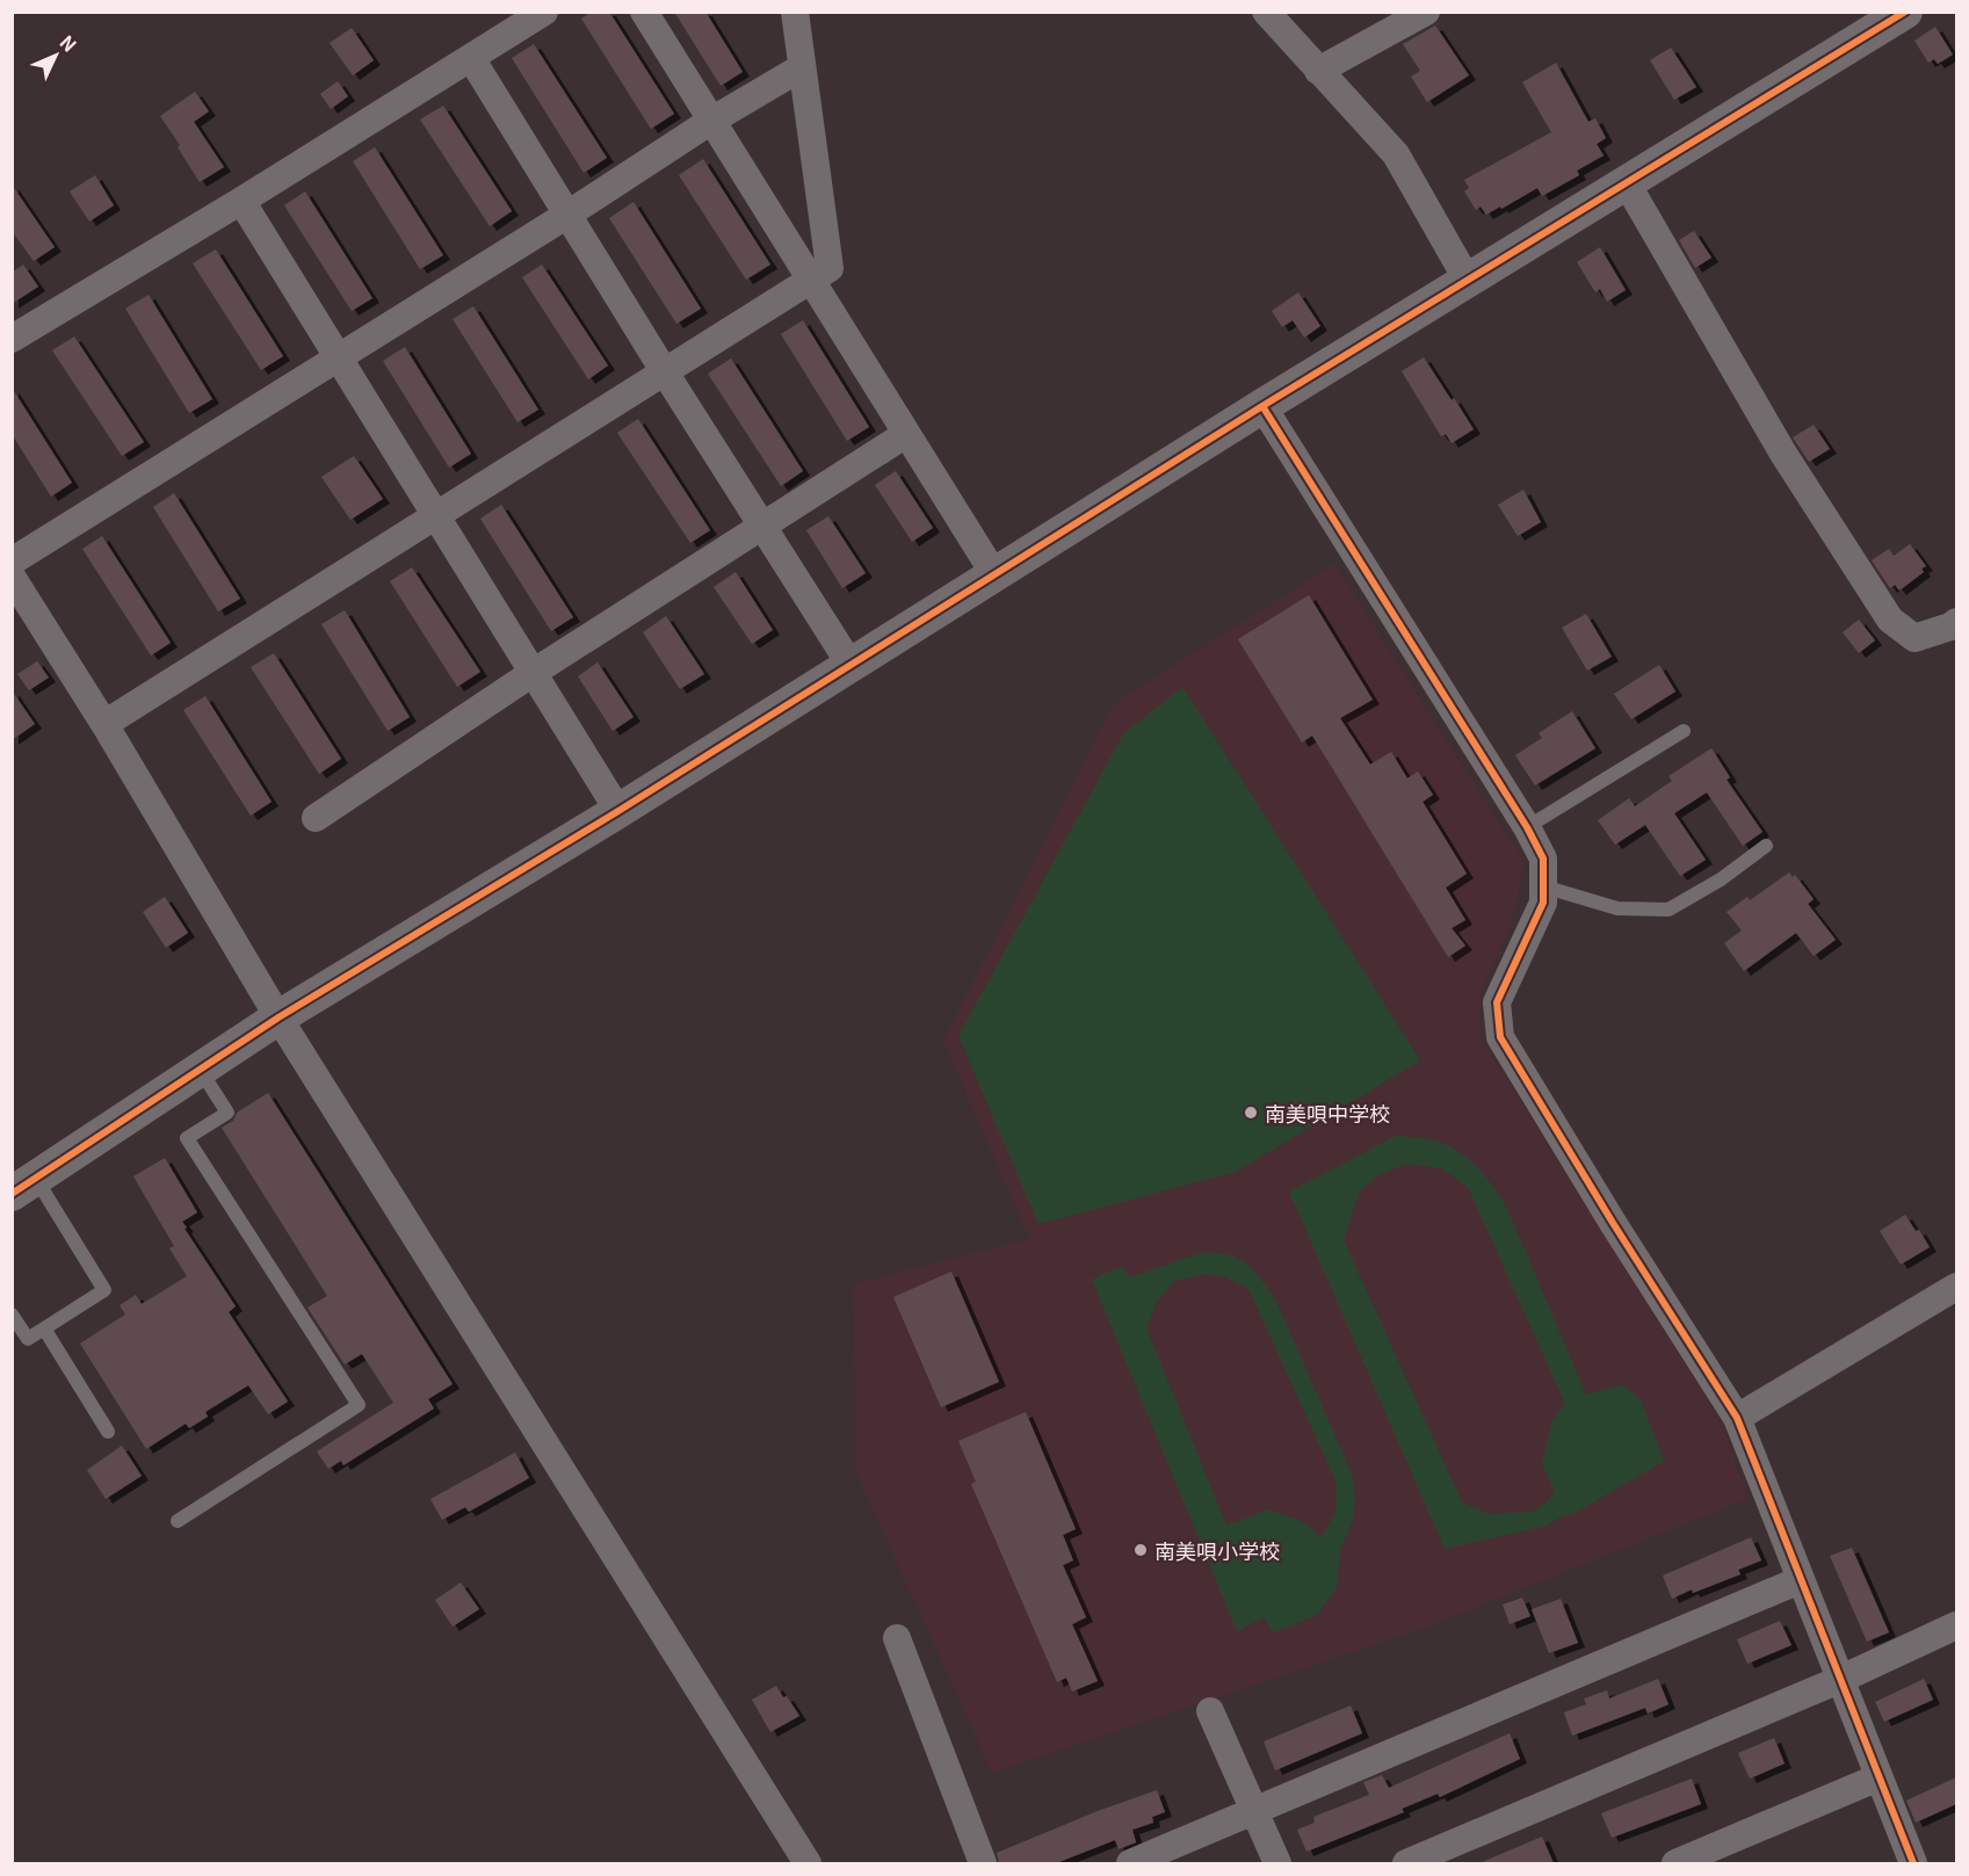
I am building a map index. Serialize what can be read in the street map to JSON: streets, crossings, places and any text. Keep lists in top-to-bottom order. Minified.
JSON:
{"places":["南美唄中学校","南美唄小学校"],"north":"top right"}
